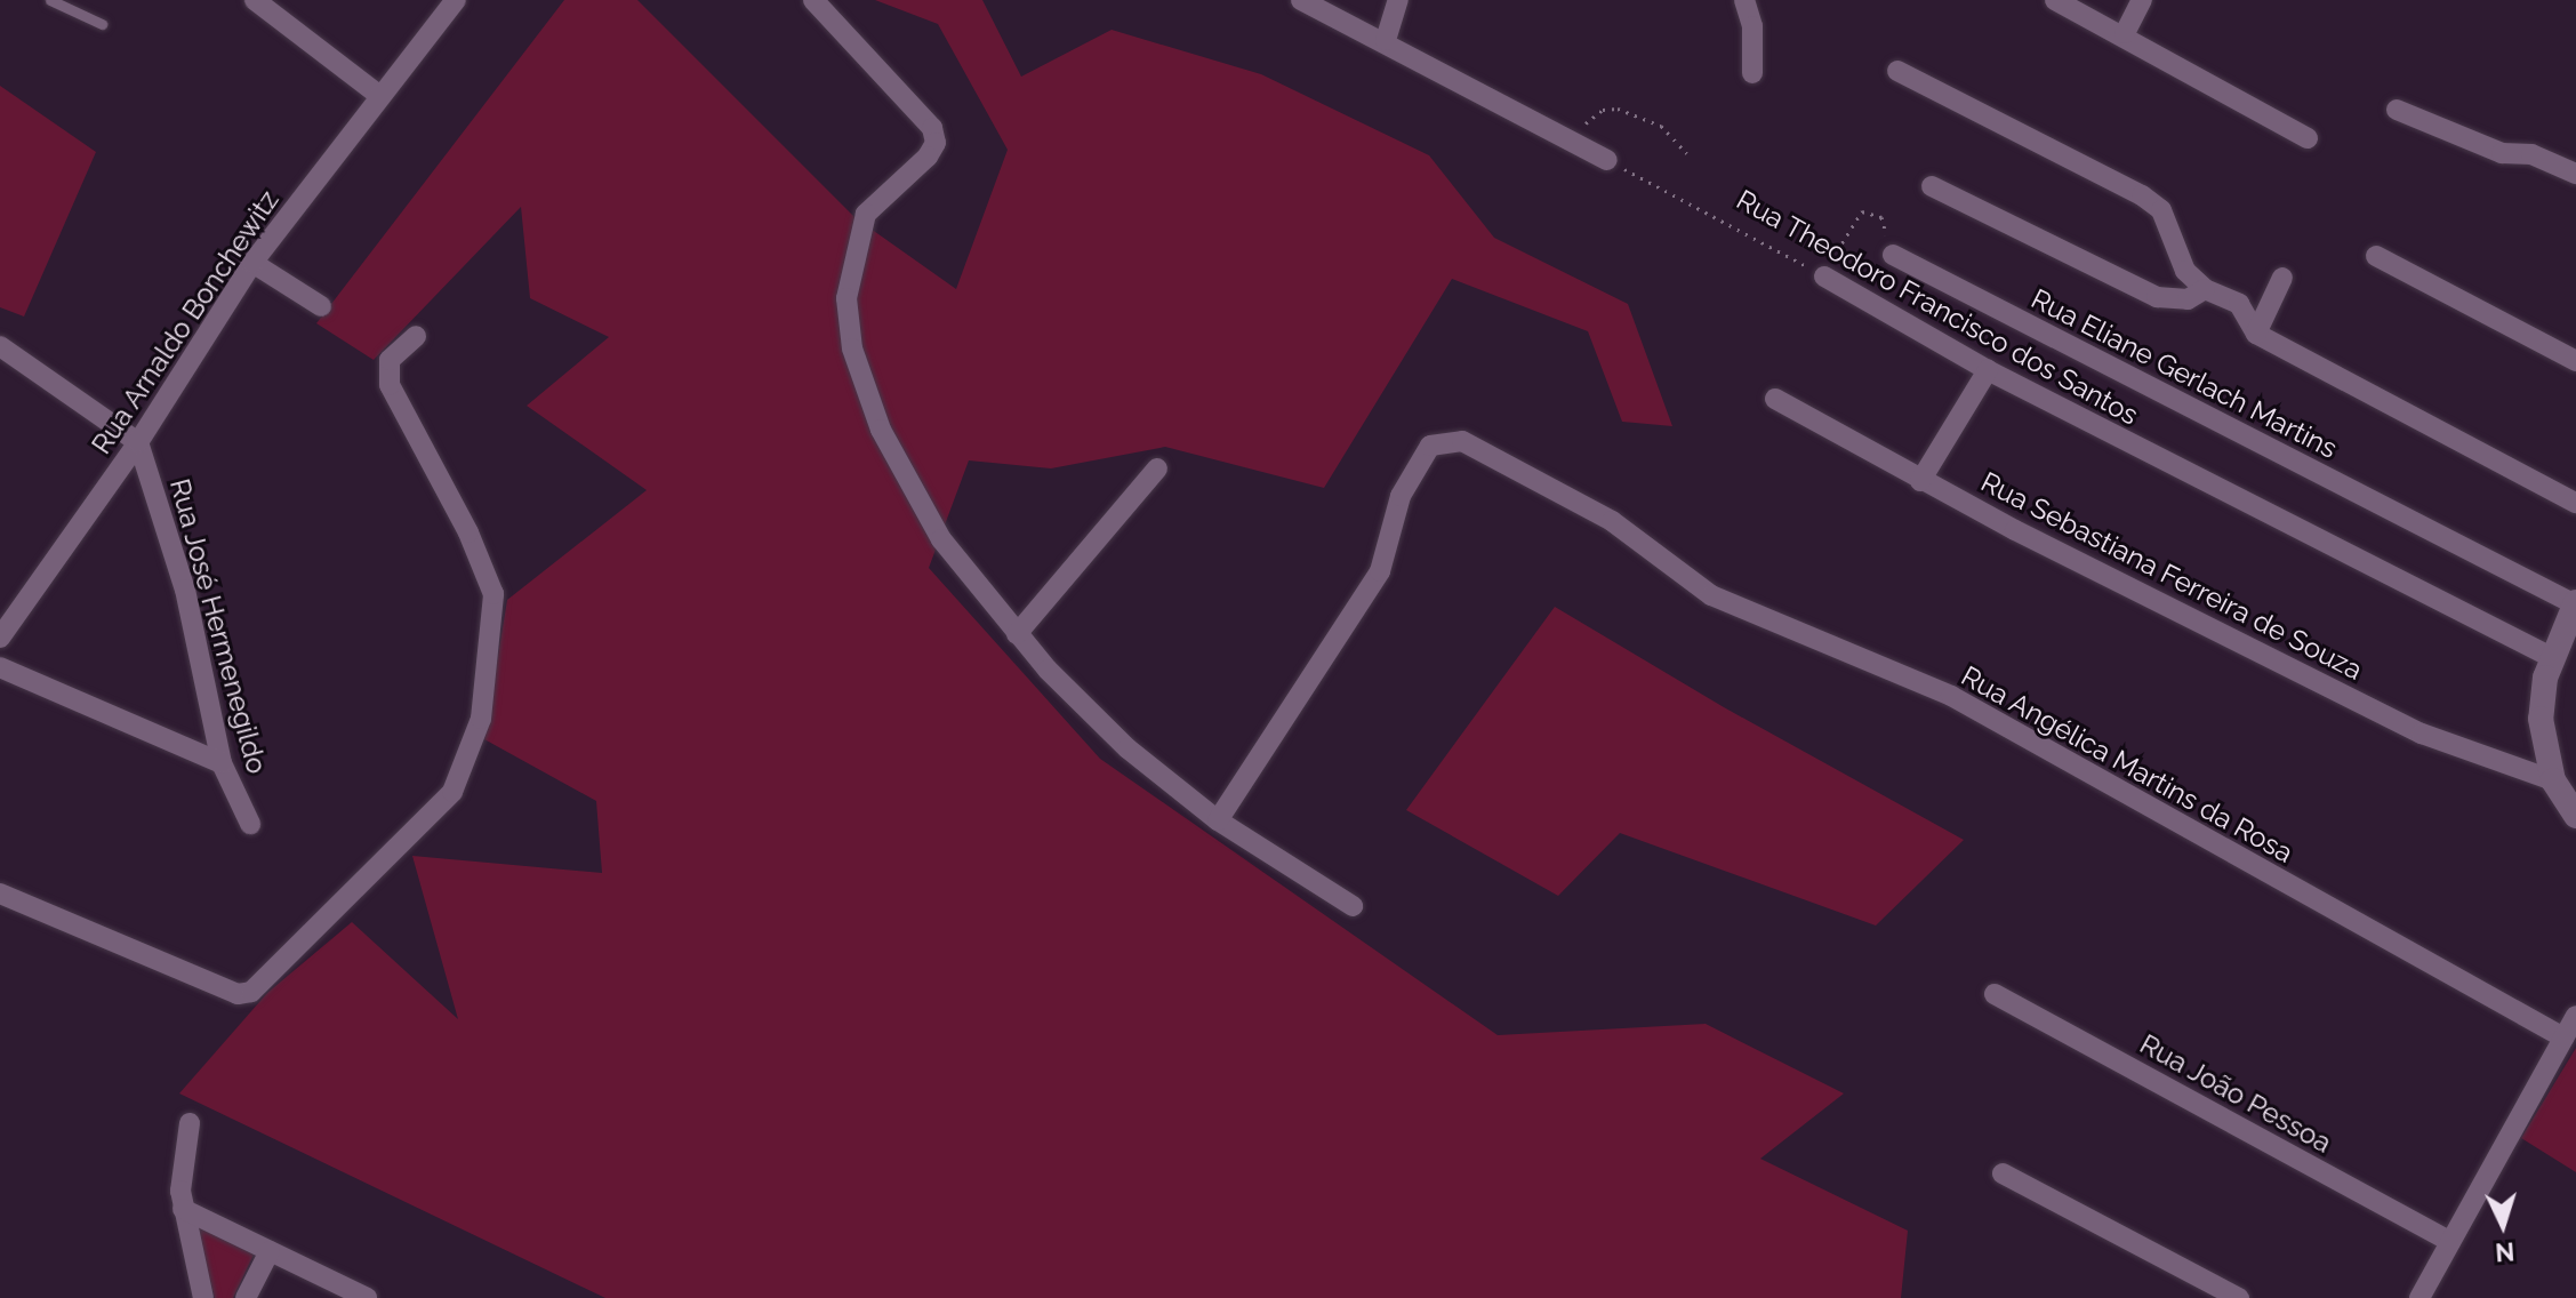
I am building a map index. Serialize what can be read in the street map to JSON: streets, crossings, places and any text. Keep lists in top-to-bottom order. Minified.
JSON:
{"streets":{"street":["Rua Theodoro Francisco dos Santos","Rua Arnaldo Bonchewitz","Rua Eliane Gerlach Martins","Rua Sebastiana Ferreira de Souza","Rua José Hermenegildo","Rua Angélica Martins da Rosa","Rua João Pessoa"]},"crossings":[["Rua Arnaldo Bonchewitz","Rua José Hermenegildo"]],"north":"bottom"}
